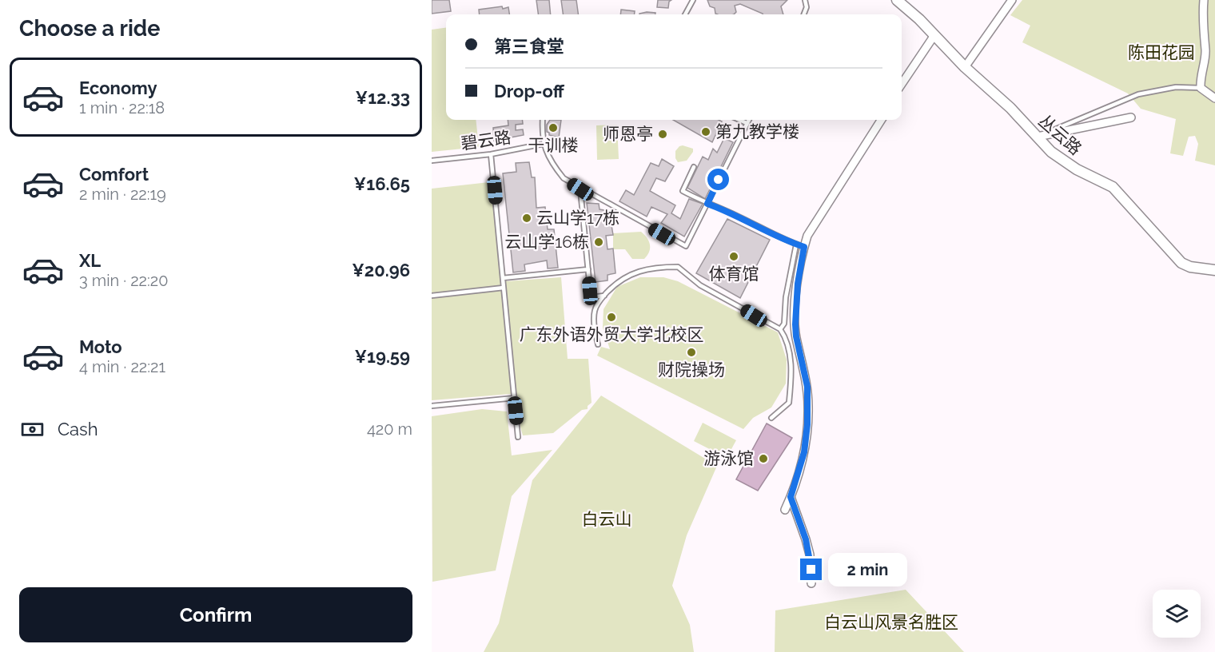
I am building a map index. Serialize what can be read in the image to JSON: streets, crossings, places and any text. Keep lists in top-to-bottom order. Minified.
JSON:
{"streets":{"street":["丛云路"],"lane":["碧云路"]},"parks":["陈田花园","白云山","白云山风景名胜区"],"places":["干训楼","第九教学楼","师恩亭","云山学17栋","云山学16栋","体育馆","广东外语外贸大学北校区","财院操场","游泳馆"],"page":{"heading":"Choose a ride","banner":["第三食堂","Drop-off"],"list":[{"name":"Economy","note":"1 min · 22:18","value":"¥12.33"},{"name":"Comfort","note":"2 min · 22:19","value":"¥16.65"},{"name":"XL","note":"3 min · 22:20","value":"¥20.96"},{"name":"Moto","note":"4 min · 22:21","value":"¥19.59"}],"pay":["Cash","420 m"],"bubble":"2 min","buttons":"Confirm"}}
